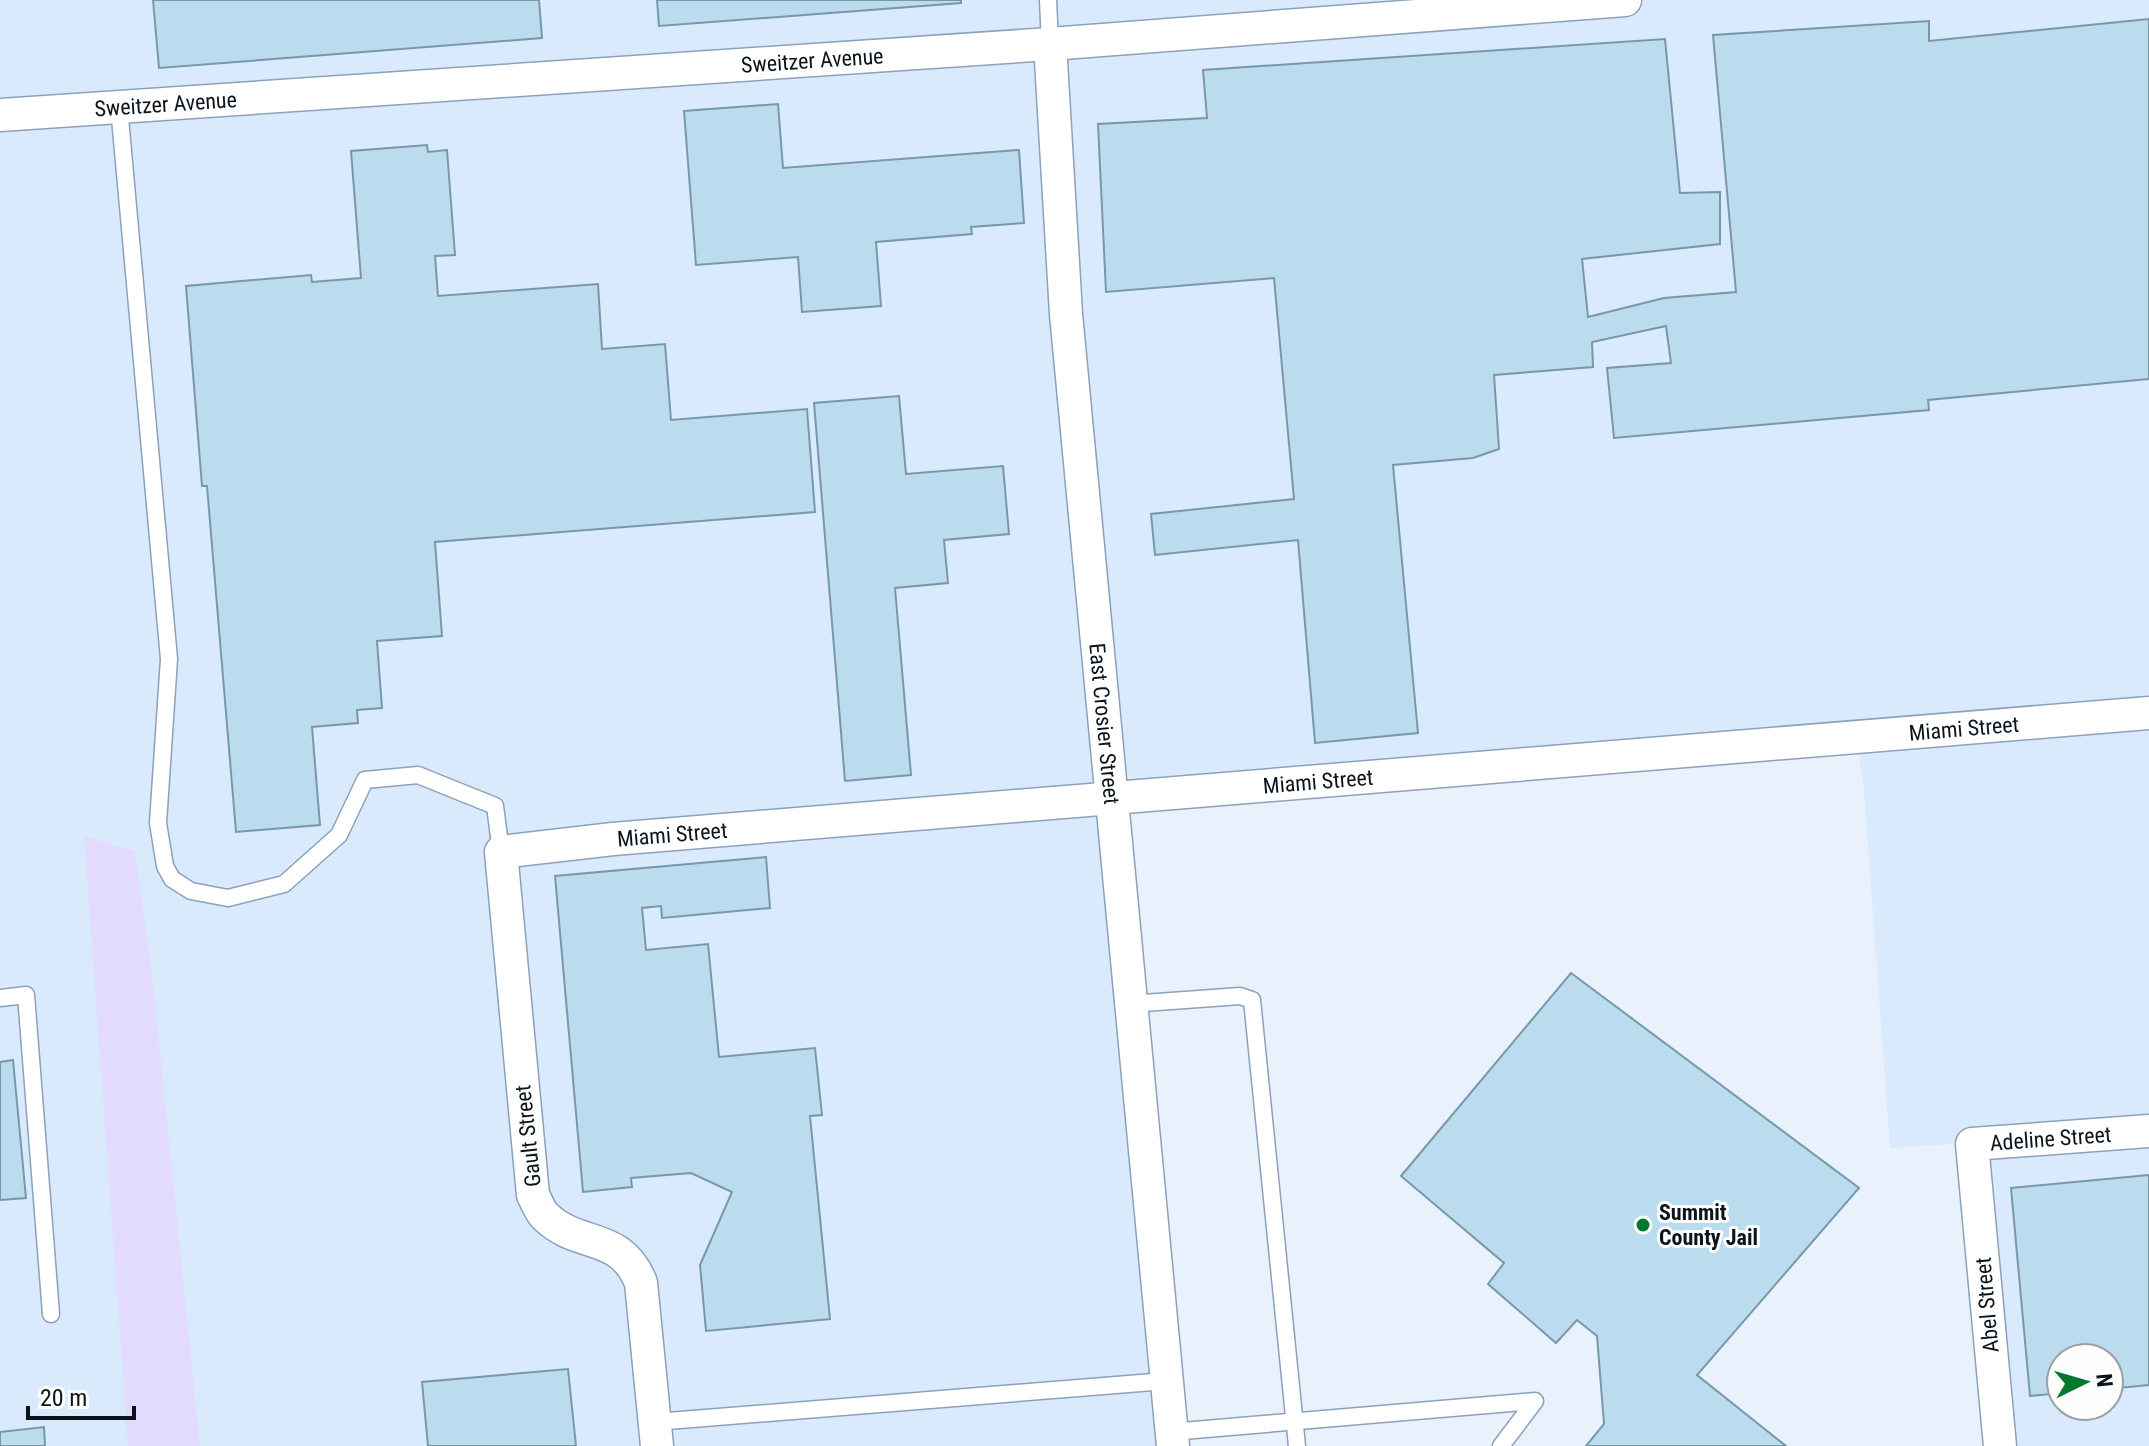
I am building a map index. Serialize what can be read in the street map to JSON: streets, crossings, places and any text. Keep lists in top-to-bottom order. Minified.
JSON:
{"streets":{"street":["Sweitzer Avenue","East Crosier Street","Miami Street","Gault Street","Adeline Street","Abel Street"]},"crossings":[["Sweitzer Avenue","East Crosier Street"],["East Crosier Street","Miami Street"],["Miami Street","Gault Street"],["Adeline Street","Abel Street"]],"places":["Summit County Jail"],"scale_bar":"20 m","north":"right"}
